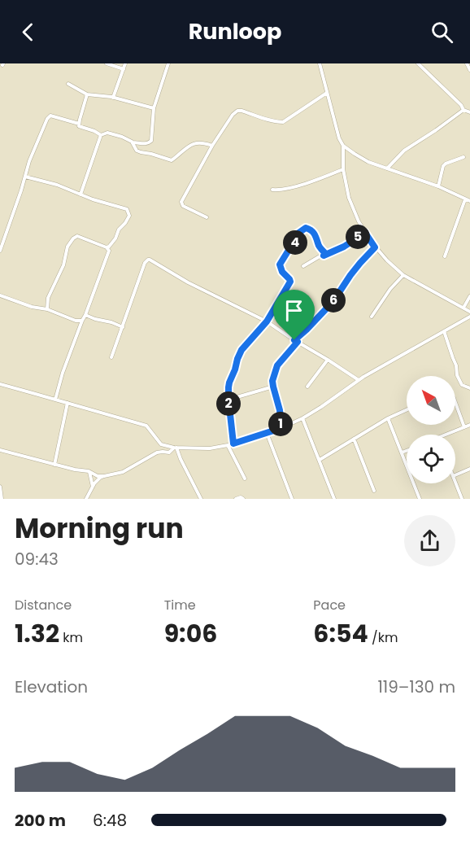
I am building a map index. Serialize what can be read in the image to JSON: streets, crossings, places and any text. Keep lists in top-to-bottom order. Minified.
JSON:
{"north":"top left","page":{"header":"Runloop","pins":["5","4","6","2","1"],"heading":["Morning run","09:43"],"stats":[["Distance","1.32 km"],["Time","9:06"],["Pace","6:54 /km"]],"chart":["Elevation","119–130 m"],"list":[{"name":"200 m","note":"6:48"}]}}
